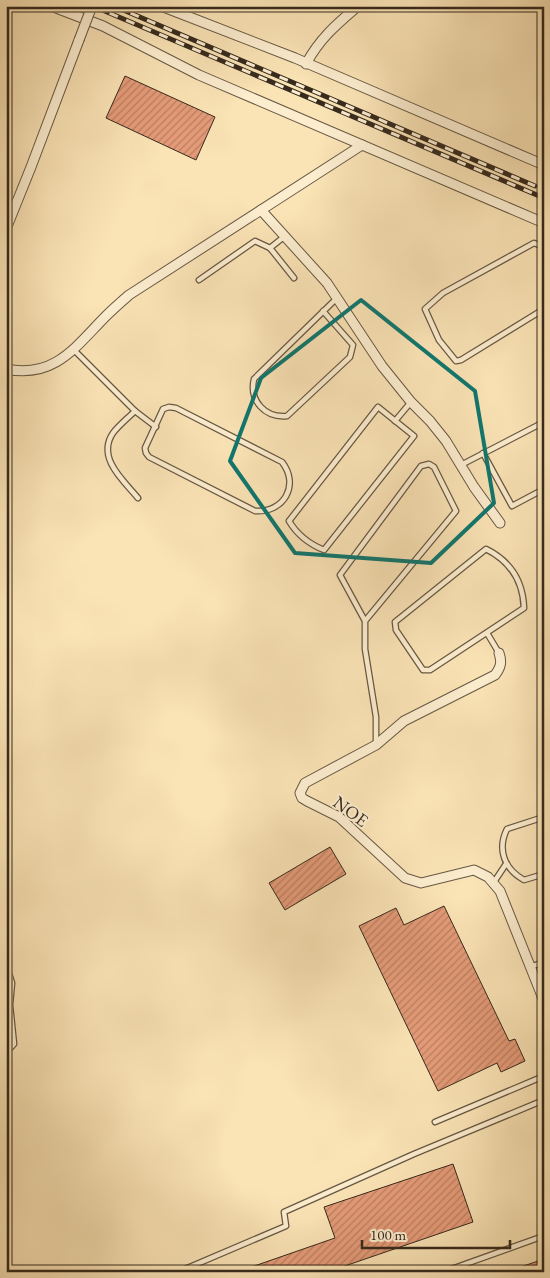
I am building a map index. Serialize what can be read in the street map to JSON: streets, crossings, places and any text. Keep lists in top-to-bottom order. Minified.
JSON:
{"streets":{"street":["NOE"]},"scale_bar":"100 m"}
